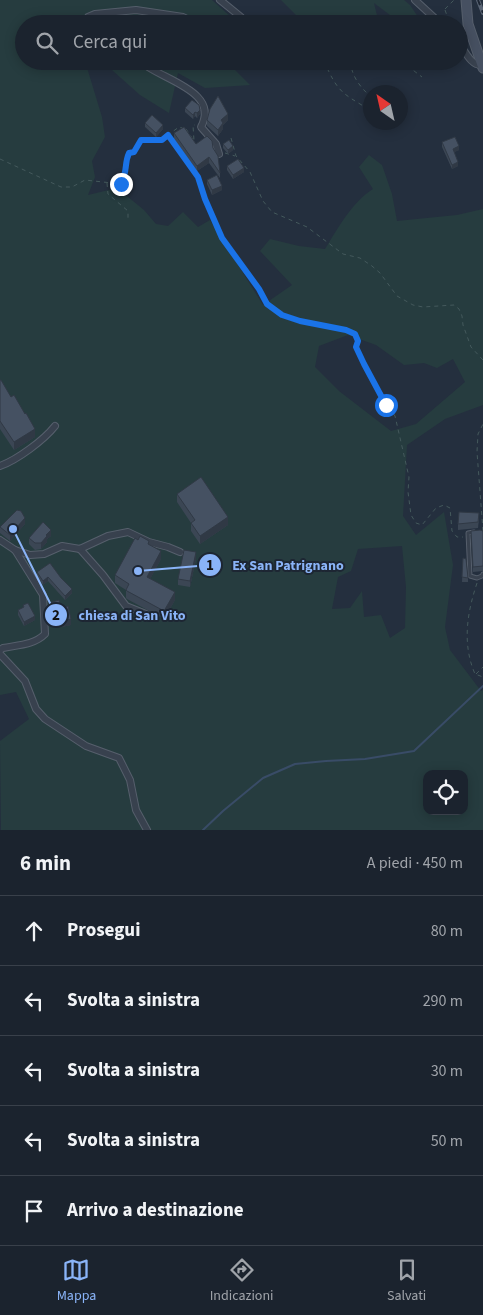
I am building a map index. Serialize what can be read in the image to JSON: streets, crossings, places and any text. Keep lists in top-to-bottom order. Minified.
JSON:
{"places":["chiesa di San Vito","Ex San Patrignano"],"north":"top left","page":{"search":"Cerca qui","heading":["6 min","A piedi · 450 m"],"list":[["Prosegui","80 m"],["Svolta a sinistra","290 m"],["Svolta a sinistra","30 m"],["Svolta a sinistra","50 m"],"Arrivo a destinazione"],"nav":["Mappa","Indicazioni","Salvati"]}}
